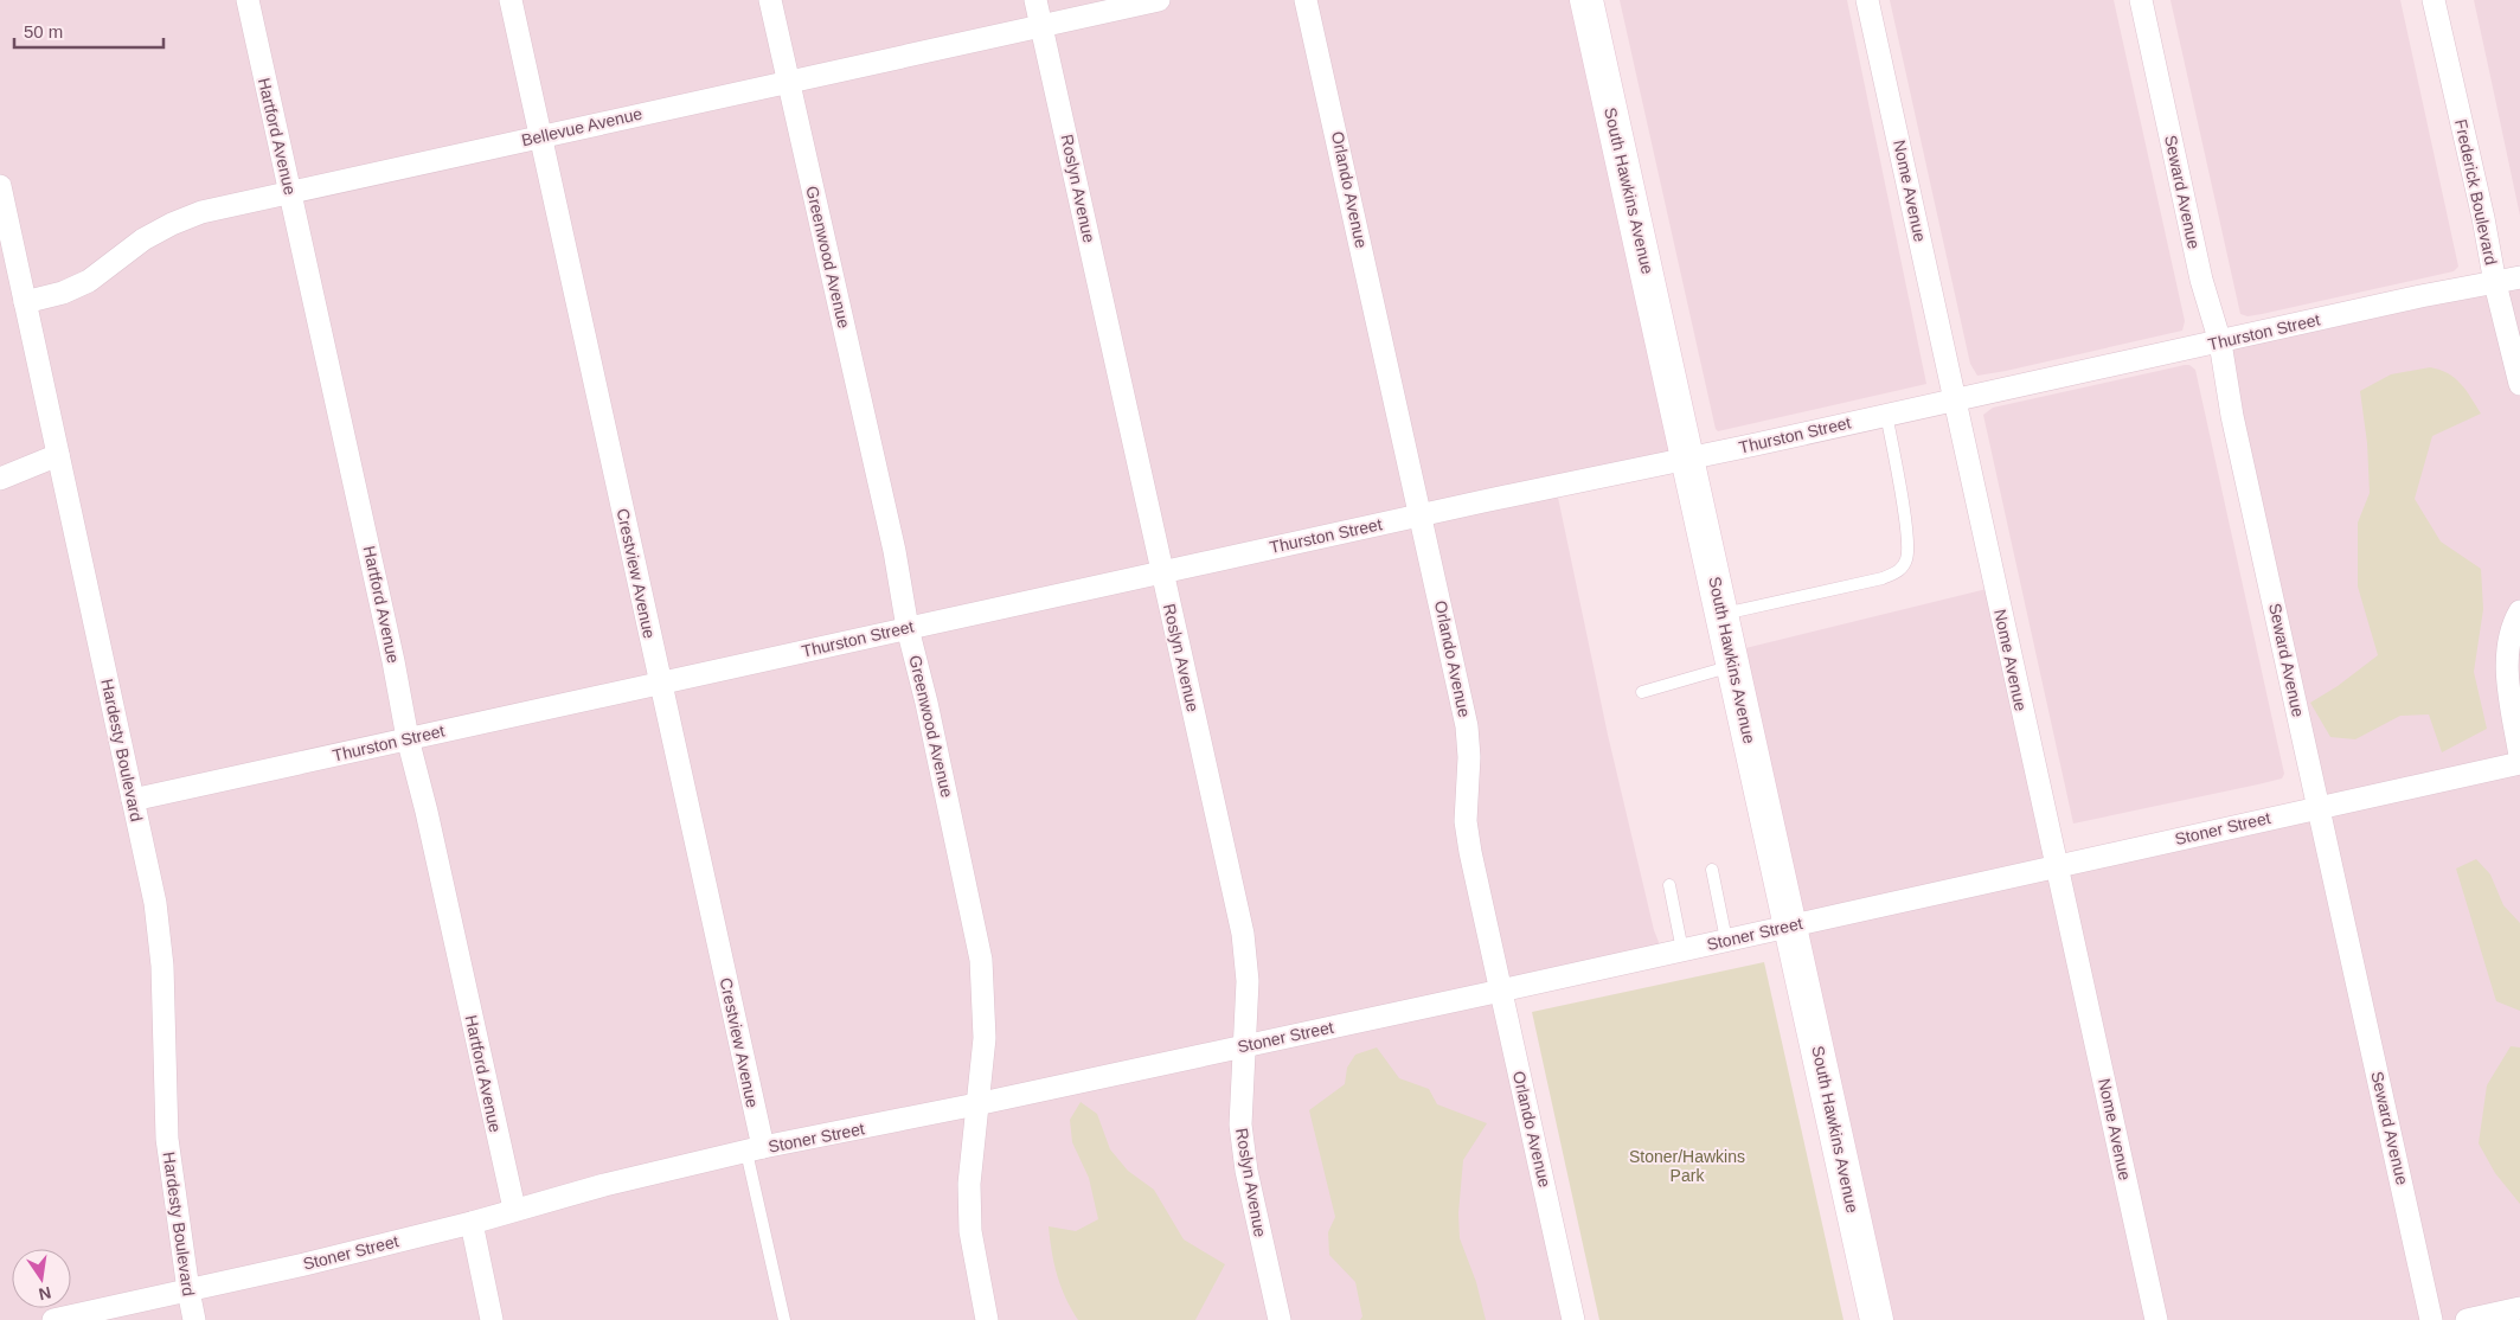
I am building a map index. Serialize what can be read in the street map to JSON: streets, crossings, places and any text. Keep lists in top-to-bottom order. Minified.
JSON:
{"streets":{"street":["Bellevue Avenue","Hartford Avenue","Roslyn Avenue","Orlando Avenue","South Hawkins Avenue","Nome Avenue","Seward Avenue","Frederick Boulevard","Greenwood Avenue","Thurston Street","Crestview Avenue","Hardesty Boulevard","Stoner Street"]},"crossings":[["Bellevue Avenue","Hartford Avenue"],["Bellevue Avenue","Roslyn Avenue"],["Bellevue Avenue","Greenwood Avenue"],["Bellevue Avenue","Crestview Avenue"],["Bellevue Avenue","Hardesty Boulevard"],["Hartford Avenue","Thurston Street"],["Hartford Avenue","Stoner Street"],["Roslyn Avenue","Thurston Street"],["Roslyn Avenue","Stoner Street"],["Orlando Avenue","Thurston Street"],["Orlando Avenue","Stoner Street"],["South Hawkins Avenue","Thurston Street"],["South Hawkins Avenue","Stoner Street"],["Nome Avenue","Thurston Street"],["Nome Avenue","Stoner Street"],["Seward Avenue","Thurston Street"],["Seward Avenue","Stoner Street"],["Frederick Boulevard","Thurston Street"],["Greenwood Avenue","Thurston Street"],["Greenwood Avenue","Stoner Street"],["Thurston Street","Crestview Avenue"],["Thurston Street","Hardesty Boulevard"],["Crestview Avenue","Stoner Street"],["Hardesty Boulevard","Stoner Street"]],"parks":["Stoner/Hawkins Park"],"scale_bar":"50 m","north":"bottom"}
